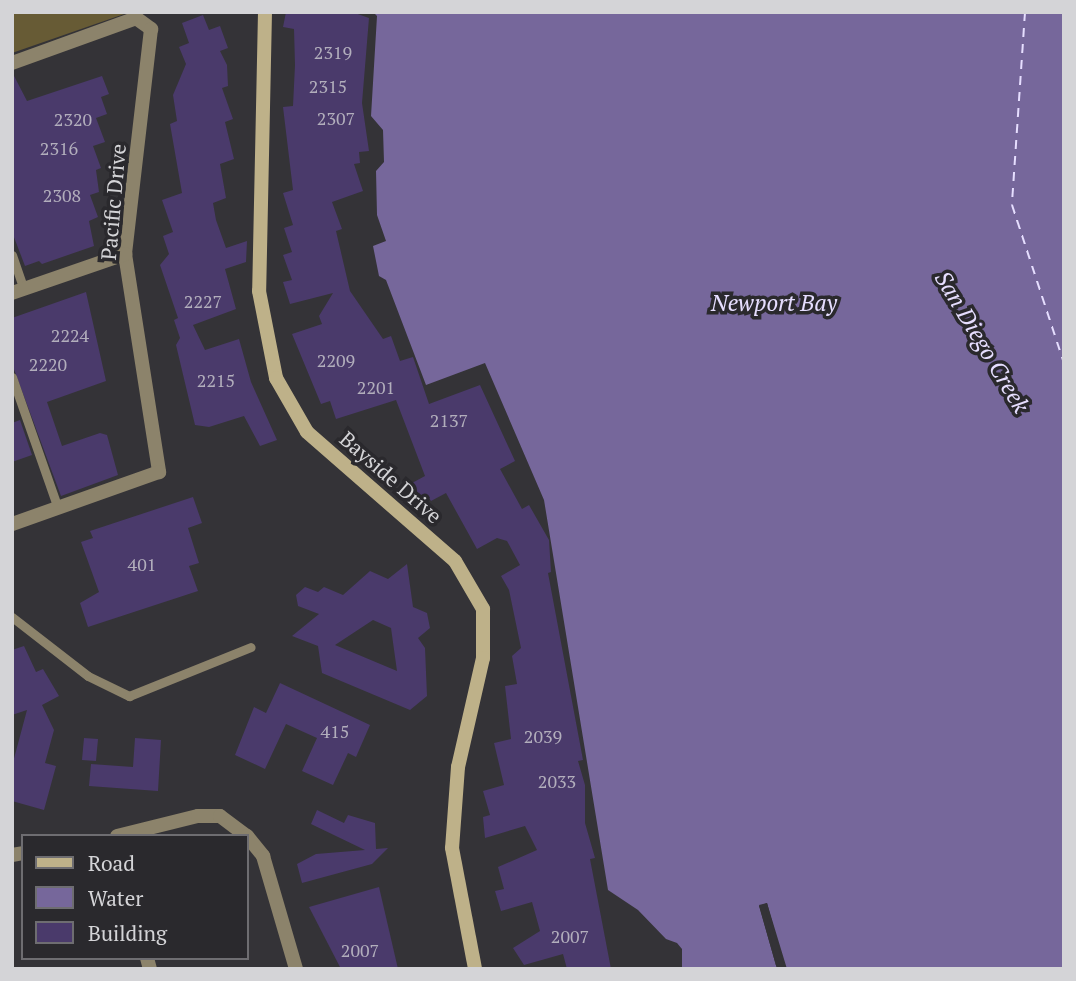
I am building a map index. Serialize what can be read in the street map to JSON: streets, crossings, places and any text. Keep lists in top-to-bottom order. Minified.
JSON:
{"streets":{"main road":["Bayside Drive"],"street":["Pacific Drive"]},"water":["Newport Bay","San Diego Creek"],"house_numbers":["2319","2315","2307","2320","2316","2308","2227","2224","2209","2220","2215","2201","2137","401","415","2039","2033","2007","2007"],"legend":["Road","Water","Building"]}
